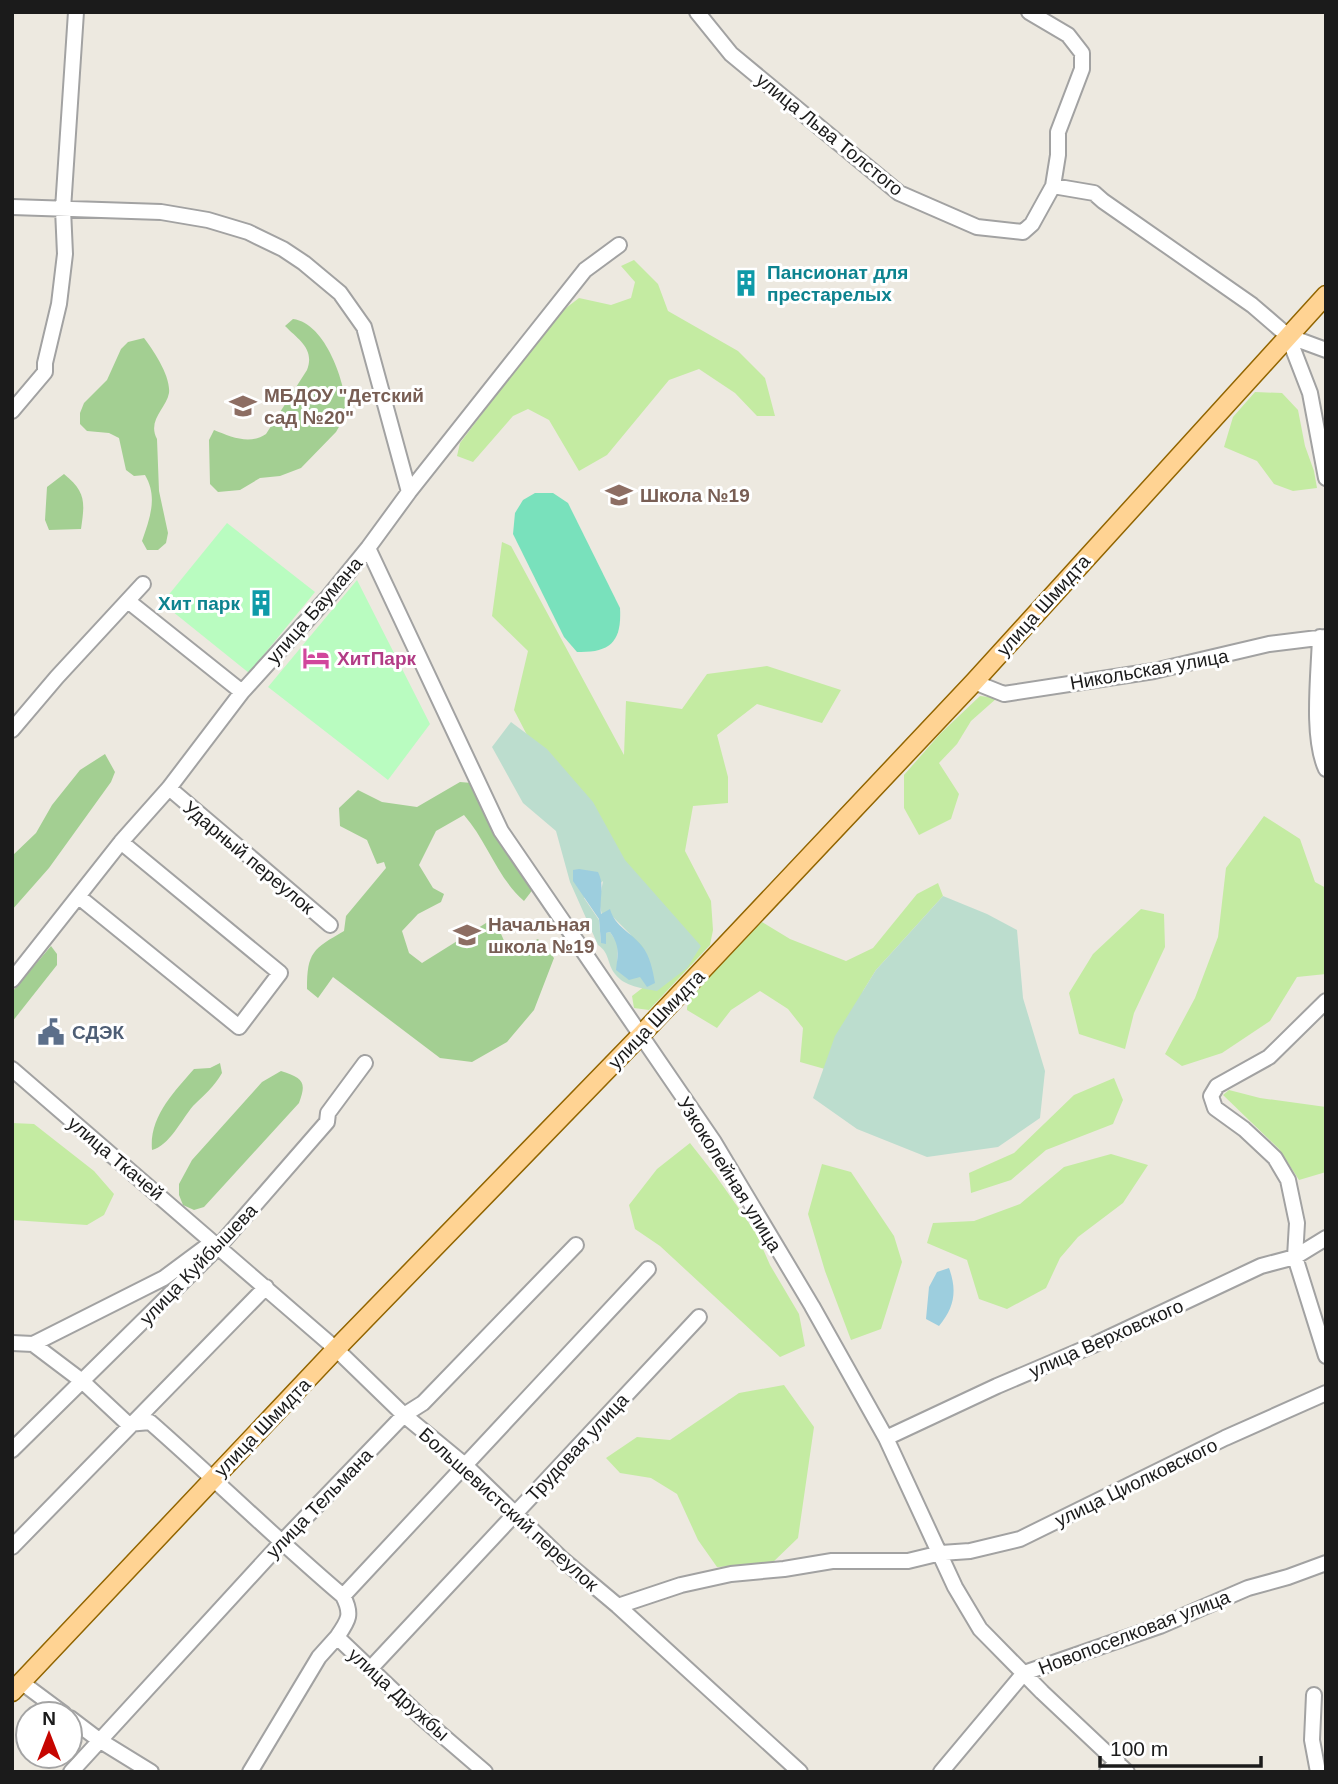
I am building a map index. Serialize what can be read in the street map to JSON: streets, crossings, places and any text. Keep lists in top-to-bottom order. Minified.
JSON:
{"streets":{"main road":["улица Шмидта"],"street":["улица Льва Толстого","улица Баумана","Никольская улица","Ударный переулок","улица Ткачей","Узкоколейная улица","улица Куйбышева","улица Верховского","Трудовая улица","улица Циолковского","улица Тельмана","Большевистский переулок","Новопоселковая улица","улица Дружбы"]},"crossings":[["улица Шмидта","Никольская улица"],["улица Шмидта","Узкоколейная улица"],["улица Шмидта","Большевистский переулок"],["улица Баумана","Ударный переулок"],["улица Баумана","Узкоколейная улица"],["улица Ткачей","улица Куйбышева"],["улица Ткачей","Большевистский переулок"],["Узкоколейная улица","улица Верховского"],["Узкоколейная улица","улица Циолковского"],["Узкоколейная улица","Новопоселковая улица"],["улица Куйбышева","Большевистский переулок"],["Трудовая улица","Большевистский переулок"],["Трудовая улица","улица Дружбы"],["улица Циолковского","Большевистский переулок"],["улица Тельмана","Большевистский переулок"]],"places":{"building":["Пансионат для престарелых","Хит парк"],"school or university":["МБДОУ \"Детский сад №20\"","Школа №19","Начальная школа №19"],"hotel":["ХитПарк"],"public building":["СДЭК"]},"scale_bar":"100 m","north":"top"}
